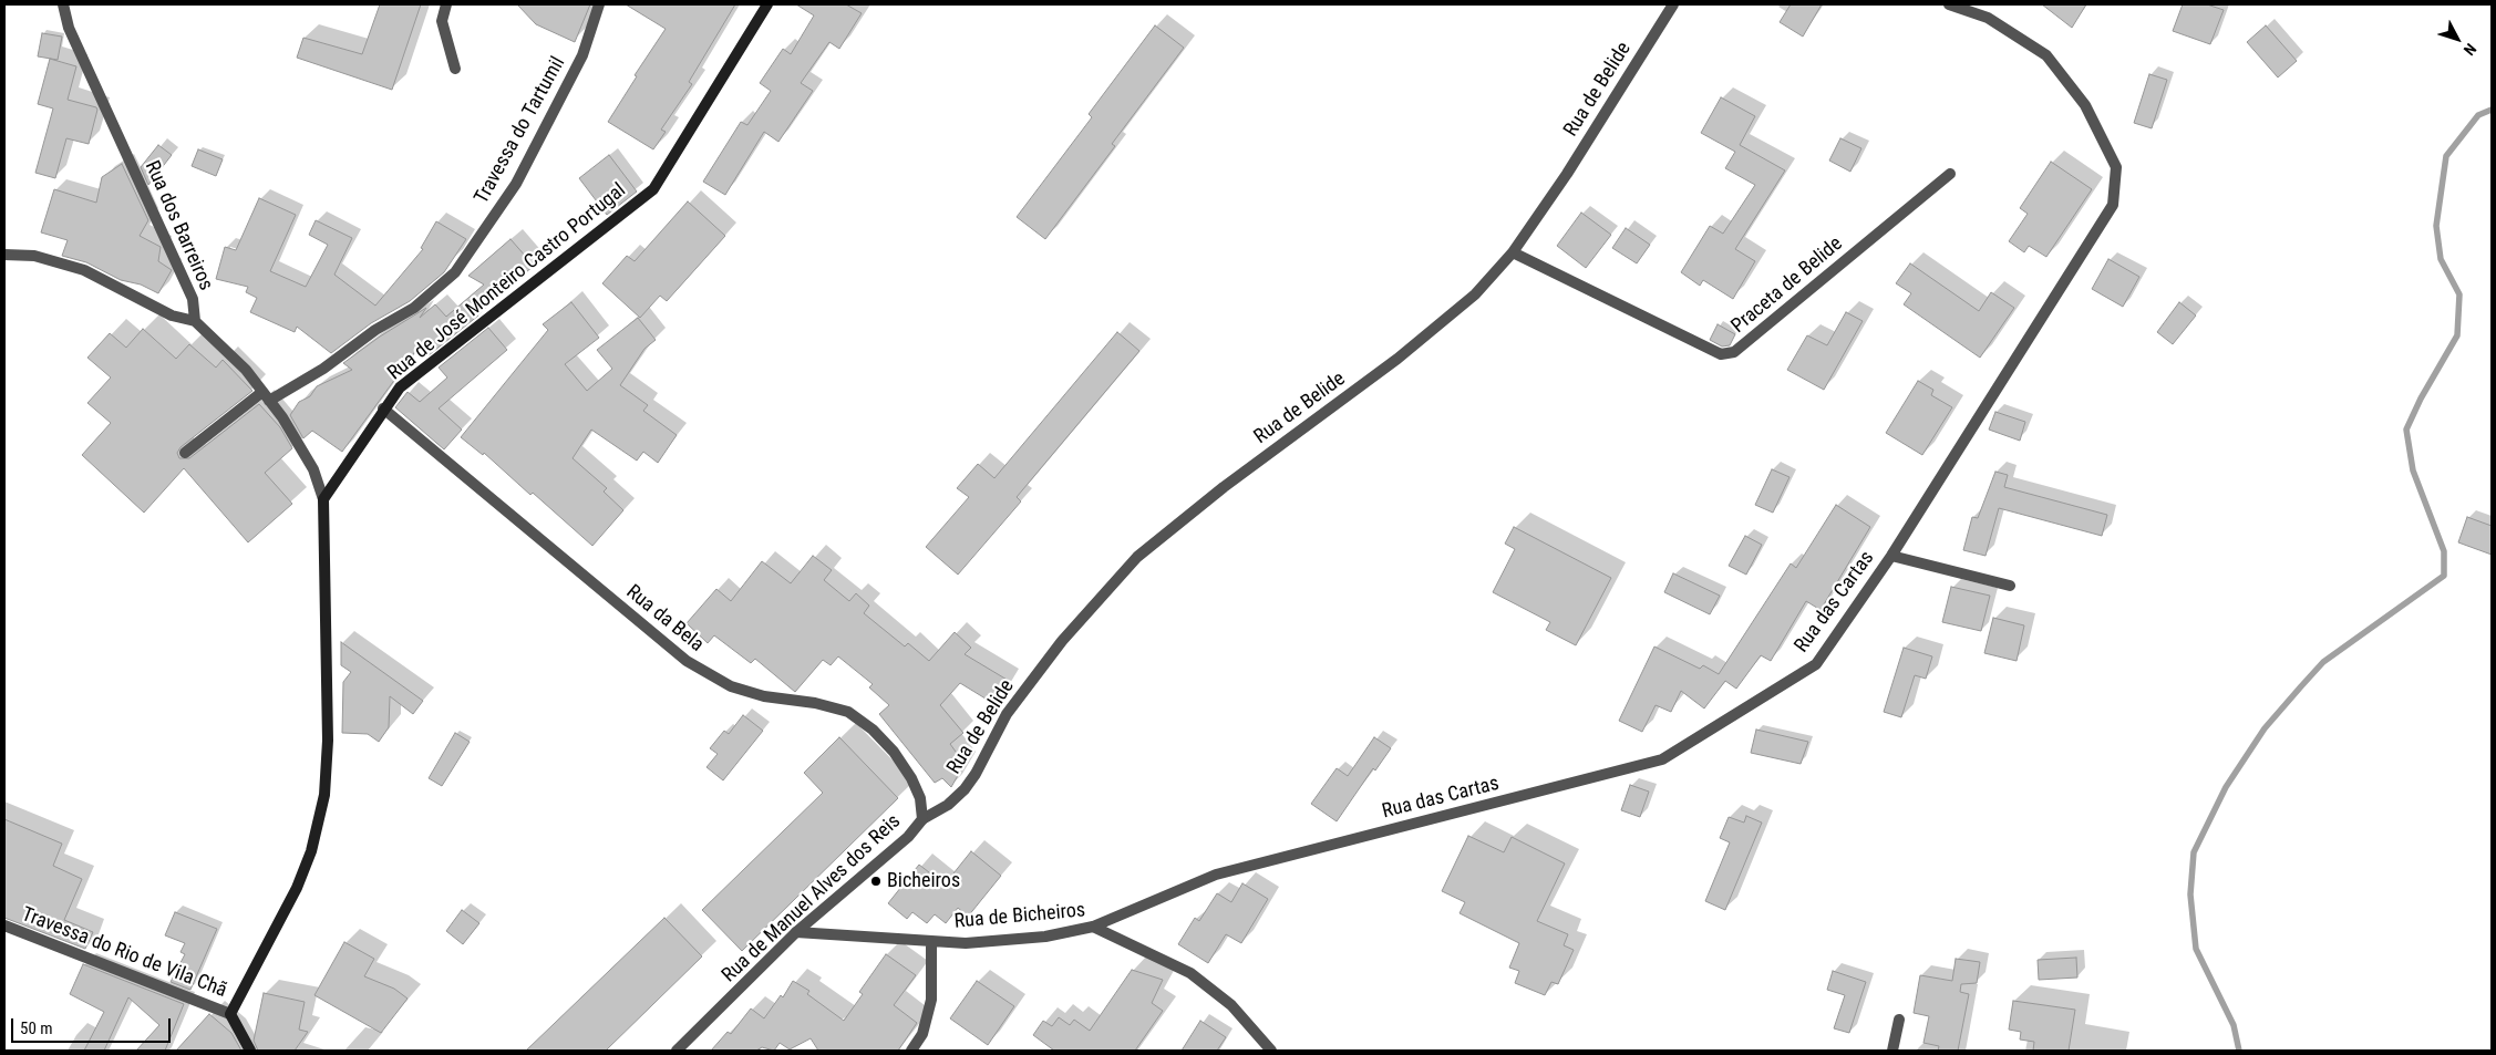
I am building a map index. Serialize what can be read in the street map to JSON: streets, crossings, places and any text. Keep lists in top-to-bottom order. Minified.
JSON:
{"streets":{"main road":["Rua de José Monteiro Castro Portugal"],"street":["Rua de Belide","Travessa do Tartumil","Rua dos Barreiros","Praceta de Belide","Rua das Cartas","Rua da Bela","Rua de Manuel Alves dos Reis","Rua de Bicheiros","Travessa do Rio de Vila Chã"]},"crossings":[["Rua de Belide","Praceta de Belide"],["Rua de Belide","Rua da Bela"],["Rua de Belide","Rua de Manuel Alves dos Reis"],["Travessa do Tartumil","Rua dos Barreiros"],["Rua dos Barreiros","Rua de José Monteiro Castro Portugal"],["Rua de José Monteiro Castro Portugal","Rua da Bela"],["Rua das Cartas","Rua de Bicheiros"],["Rua da Bela","Rua de Manuel Alves dos Reis"],["Rua de Manuel Alves dos Reis","Rua de Bicheiros"]],"places":["Bicheiros"],"scale_bar":"50 m","north":"bottom right"}
